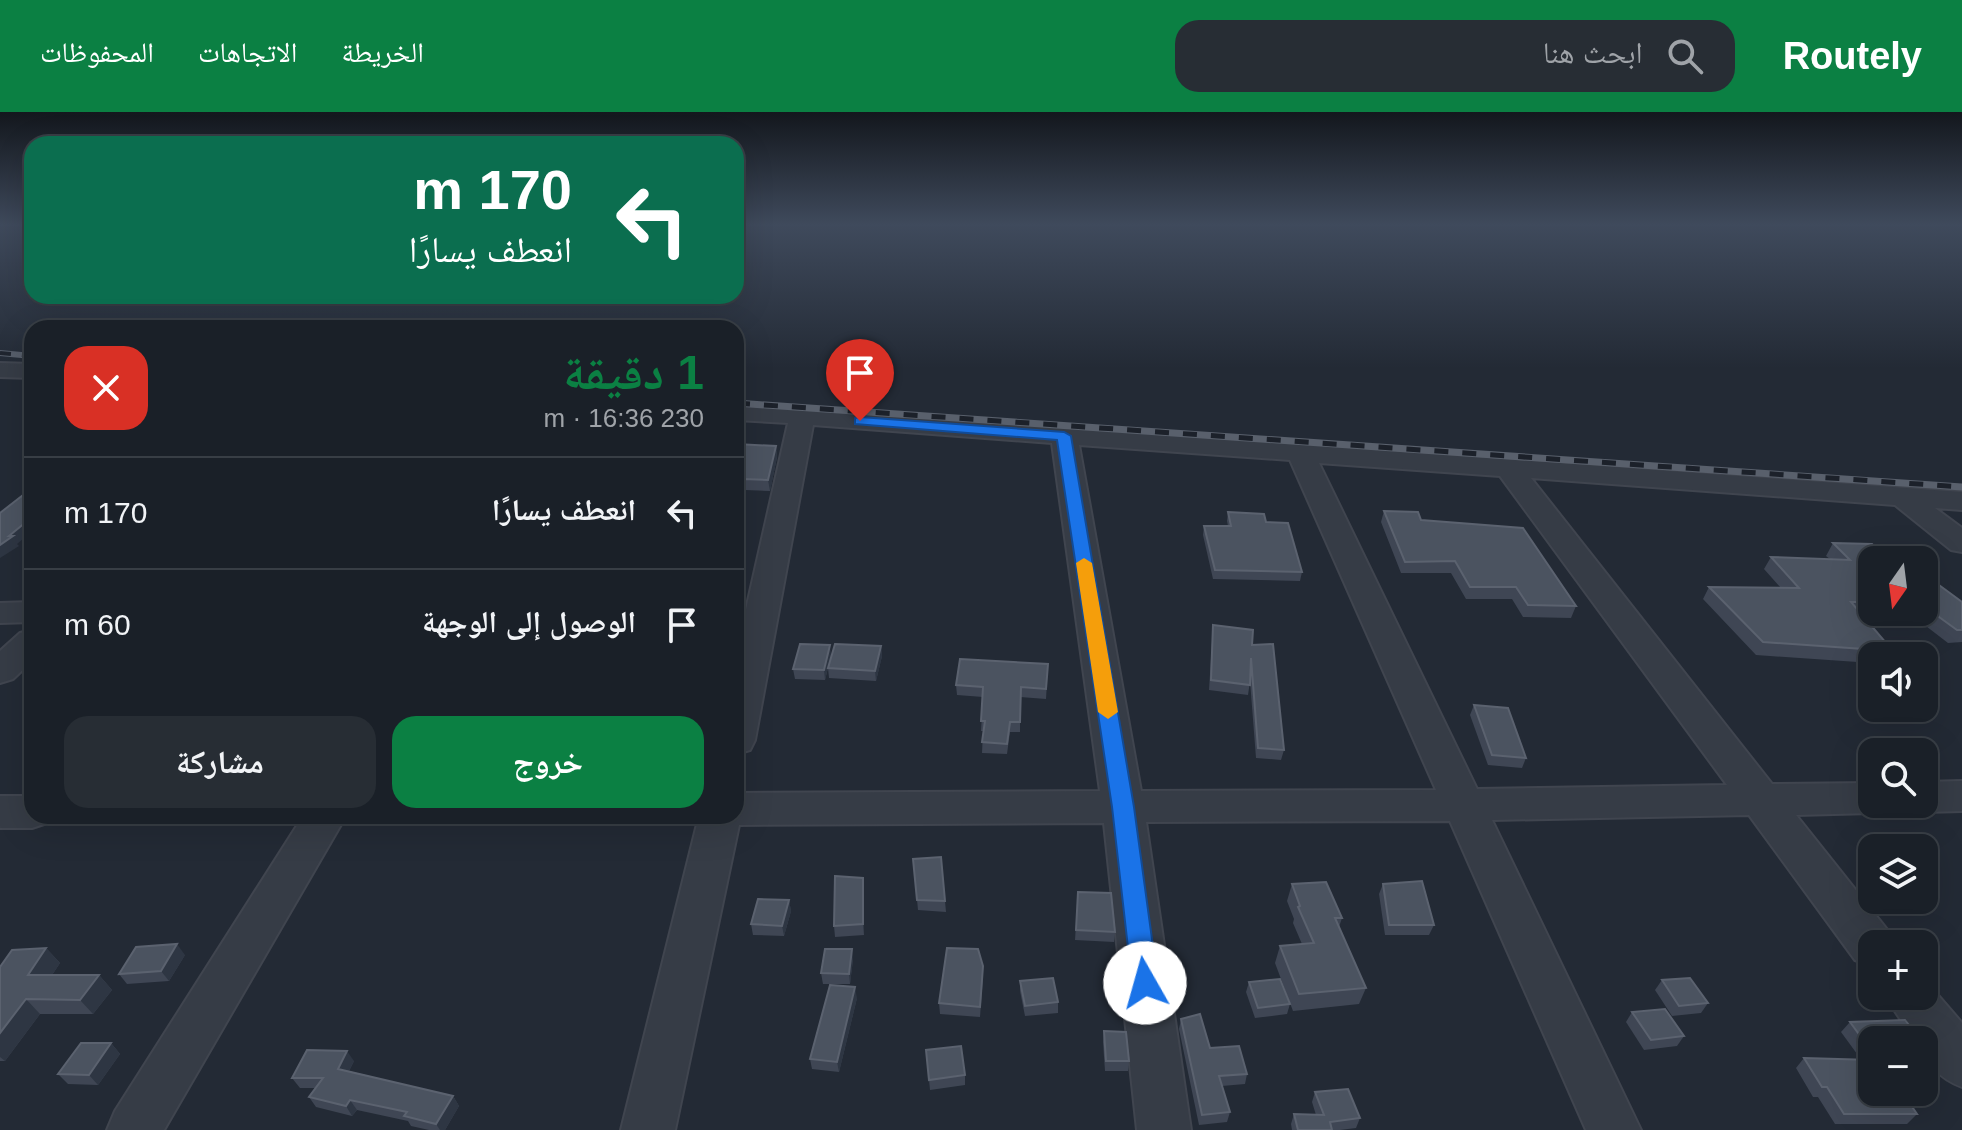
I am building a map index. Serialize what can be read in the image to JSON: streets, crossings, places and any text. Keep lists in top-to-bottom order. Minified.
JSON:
{"north":"bottom","page":{"header":"Routely","search":"ابحث هنا","nav":["الخريطة","الاتجاهات","المحفوظات"],"turn":["170 m","انعطف يسارًا"],"heading":["1 دقيقة","230 m · 16:36"],"list":[{"name":"انعطف يسارًا","value":"170 m"},{"name":"الوصول إلى الوجهة","value":"60 m"}],"map_buttons":["+","−"],"buttons":["خروج","مشاركة"]}}
